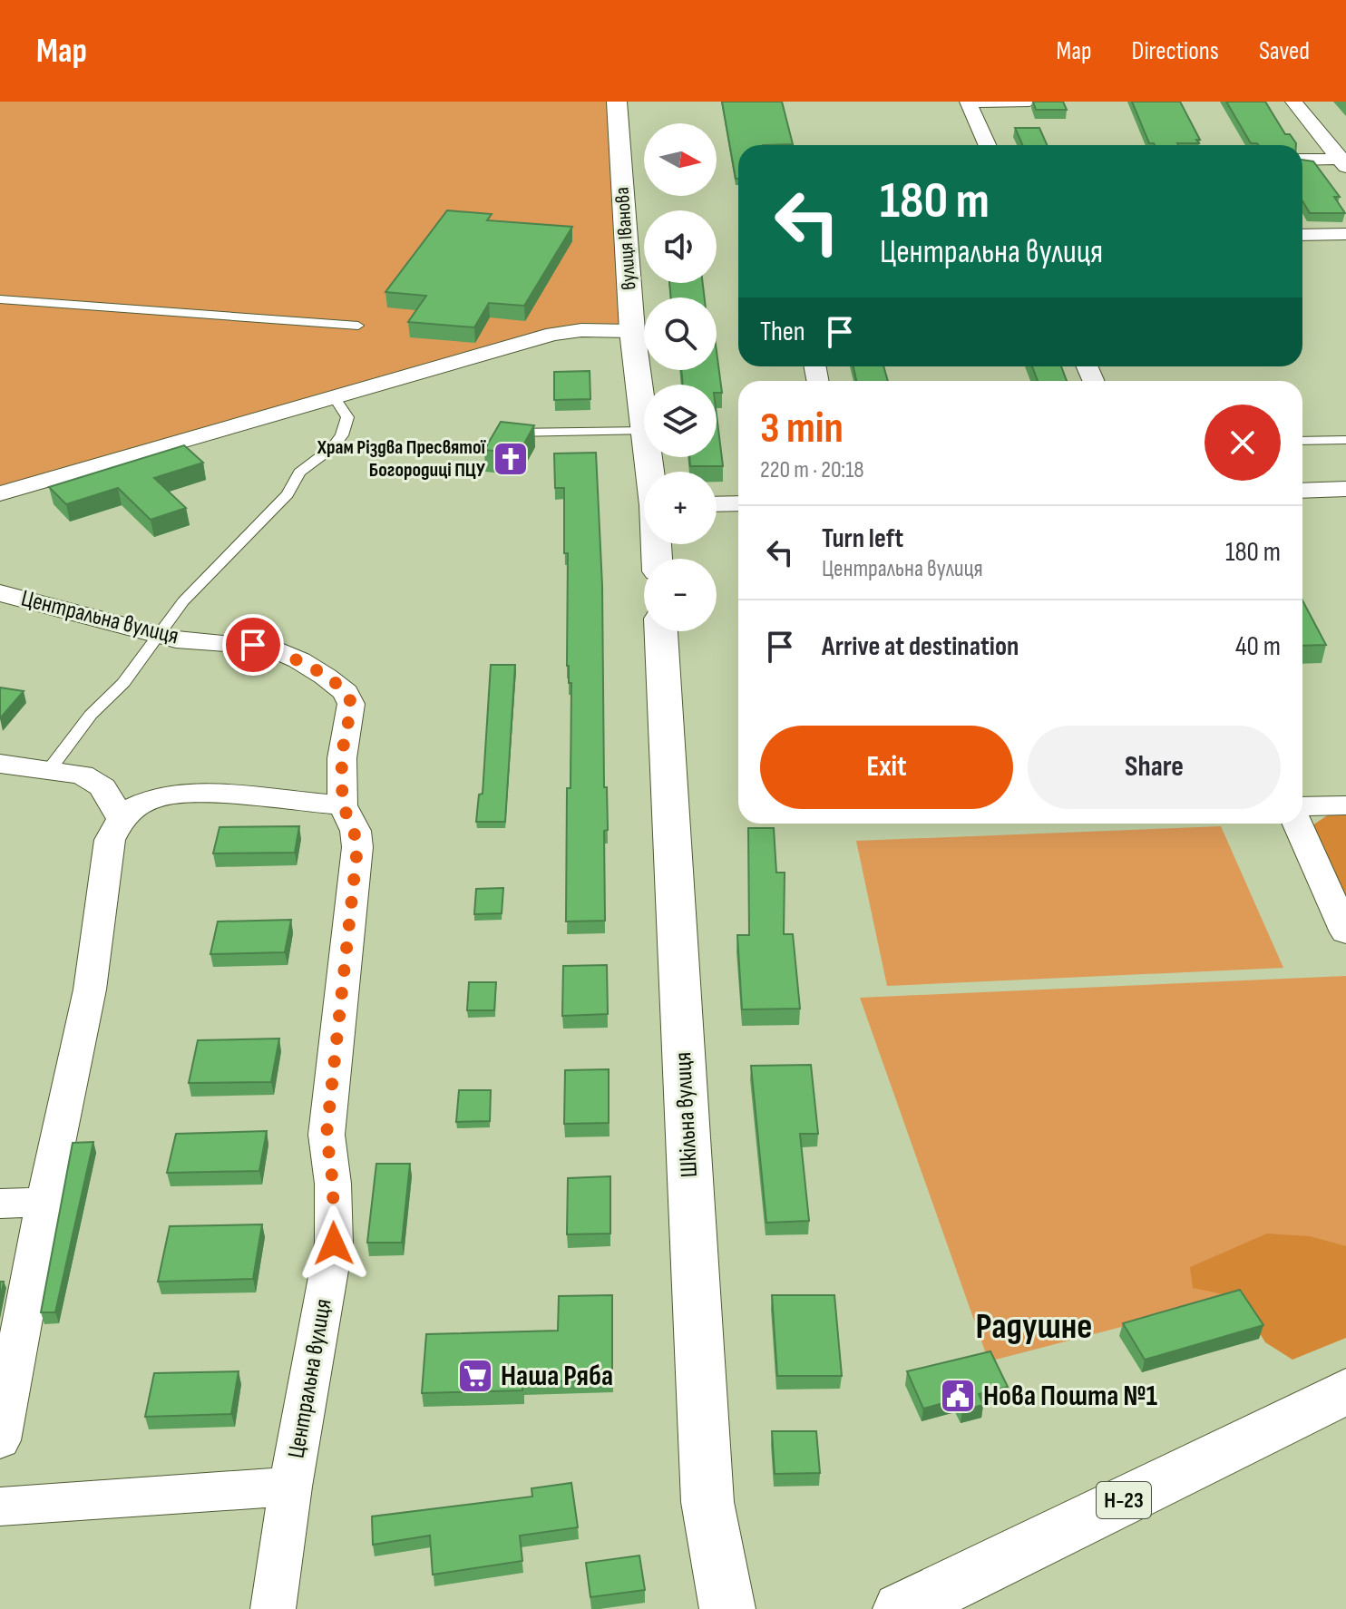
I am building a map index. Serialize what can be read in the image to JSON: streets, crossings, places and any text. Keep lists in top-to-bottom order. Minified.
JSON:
{"streets":{"main road":["Н-23"],"street":["вулиця Іванова","Центральна вулиця","Шкільна вулиця"]},"districts":["Радушне"],"places":{"church":["Храм Різдва Пресвятої Богородиці ПЦУ"],"supermarket":["Наша Ряба"],"public building":["Нова Пошта №1"]},"north":"right","page":{"header":"Map","nav":["Map","Directions","Saved"],"map_buttons":["+","−"],"turn":["180 m","Центральна вулиця"],"then":"Then","heading":["3 min","220 m · 20:18"],"list":[{"name":"Turn left","note":"Центральна вулиця","value":"180 m"},{"name":"Arrive at destination","value":"40 m"}],"buttons":["Exit","Share"]}}
